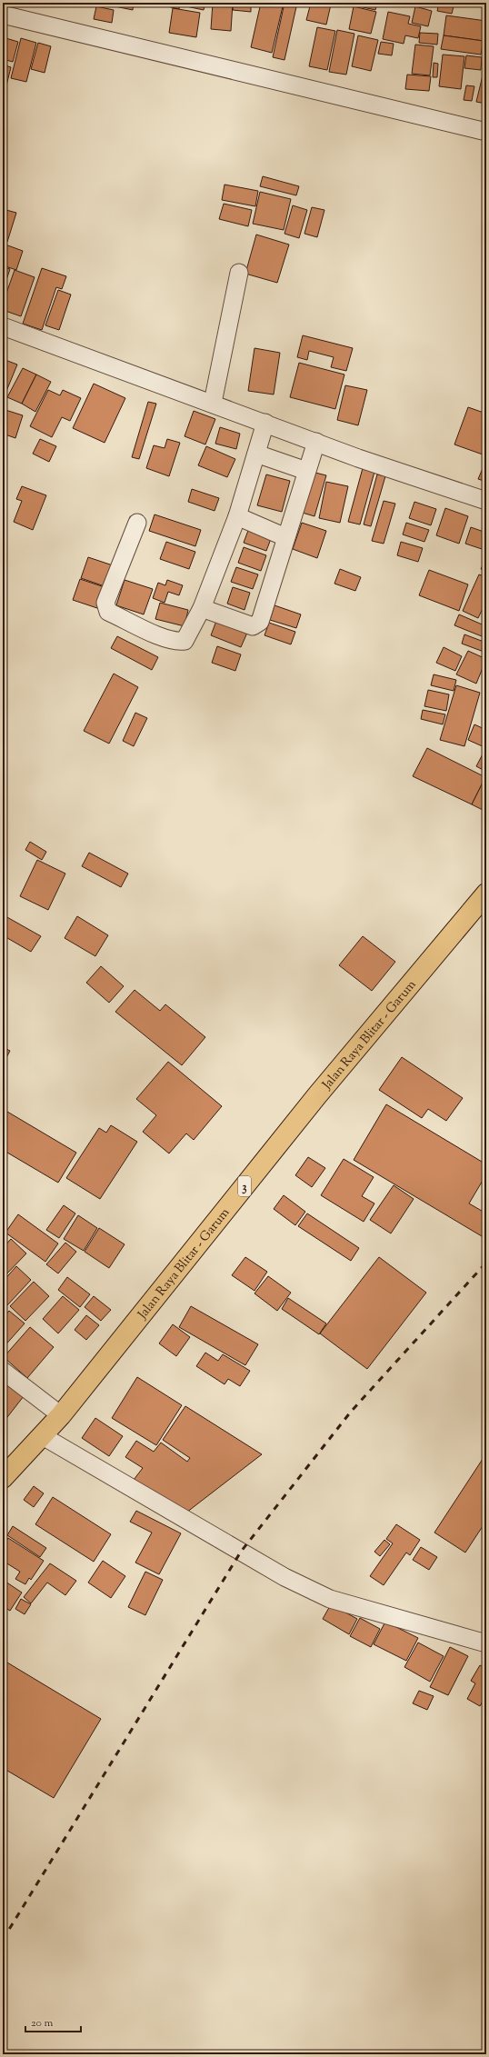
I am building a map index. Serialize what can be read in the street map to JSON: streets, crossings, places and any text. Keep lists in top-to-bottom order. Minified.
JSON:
{"streets":{"highway":["Jalan Raya Blitar - Garum","3"]},"scale_bar":"20 m"}
